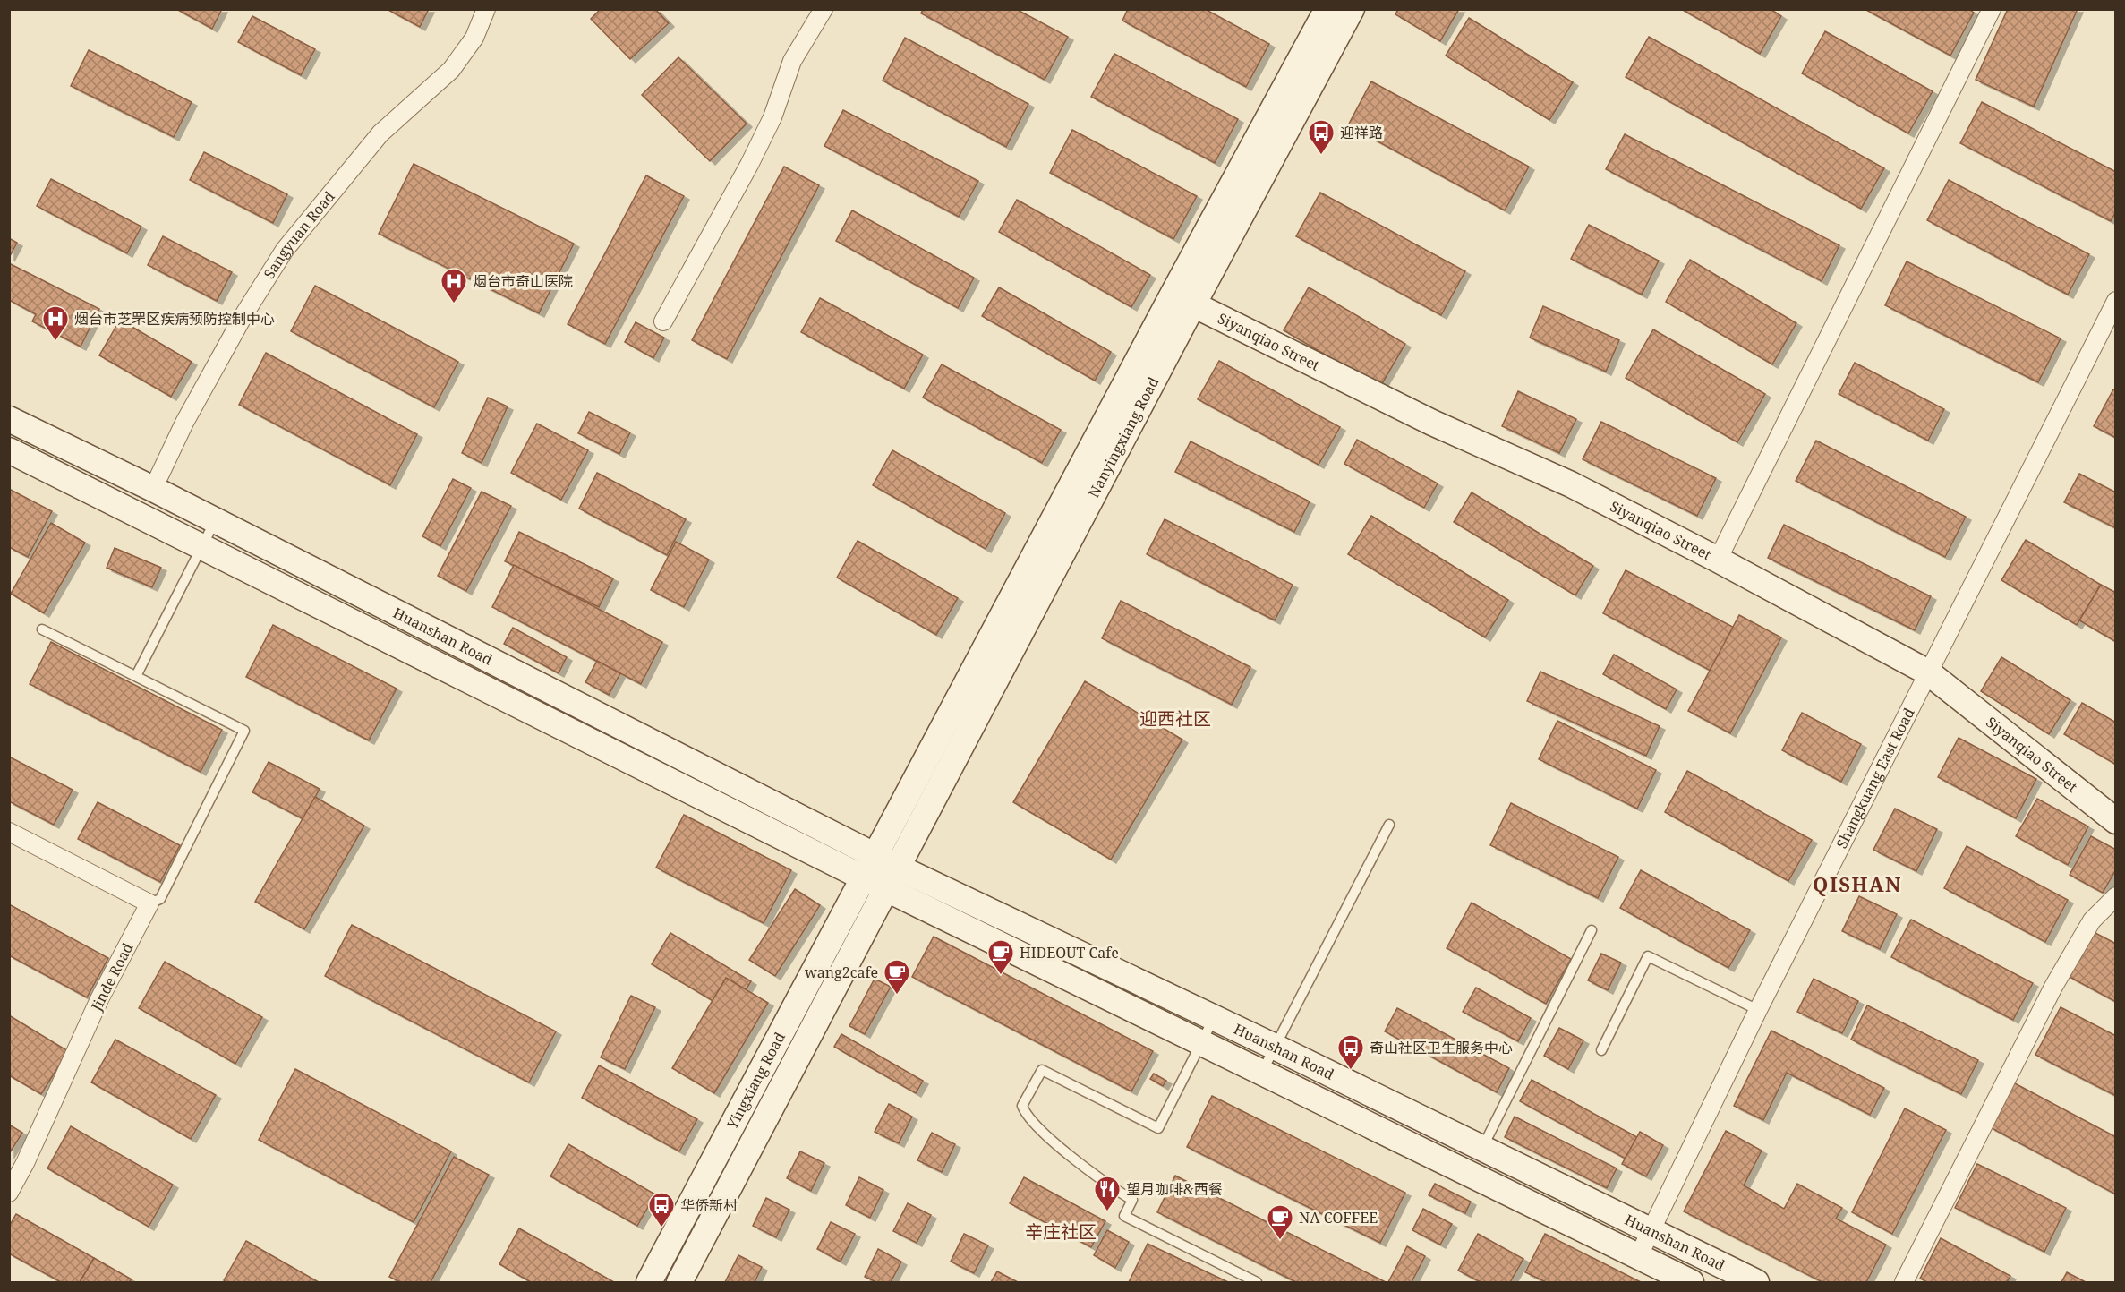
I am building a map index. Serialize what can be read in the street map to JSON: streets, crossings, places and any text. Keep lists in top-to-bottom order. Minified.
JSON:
{"streets":{"main road":["Siyanqiao Street","Nanyingxiang Road","Huanshan Road","Yingxiang Road"],"street":["Sangyuan Road","Shangkuang East Road","Jinde Road"]},"crossings":[["Sangyuan Road","Huanshan Road"],["Siyanqiao Street","Nanyingxiang Road"],["Siyanqiao Street","Shangkuang East Road"],["Nanyingxiang Road","Huanshan Road"],["Nanyingxiang Road","Yingxiang Road"],["Huanshan Road","Shangkuang East Road"],["Huanshan Road","Yingxiang Road"]],"districts":["迎西社区","QISHAN","辛庄社区"],"places":{"bus stop":["迎祥路","奇山社区卫生服务中心","华侨新村"],"hospital":["烟台市奇山医院","烟台市芝罘区疾病预防控制中心"],"cafe":["HIDEOUT Cafe","wang2cafe","NA COFFEE"],"restaurant":["望月咖啡&西餐"]}}
